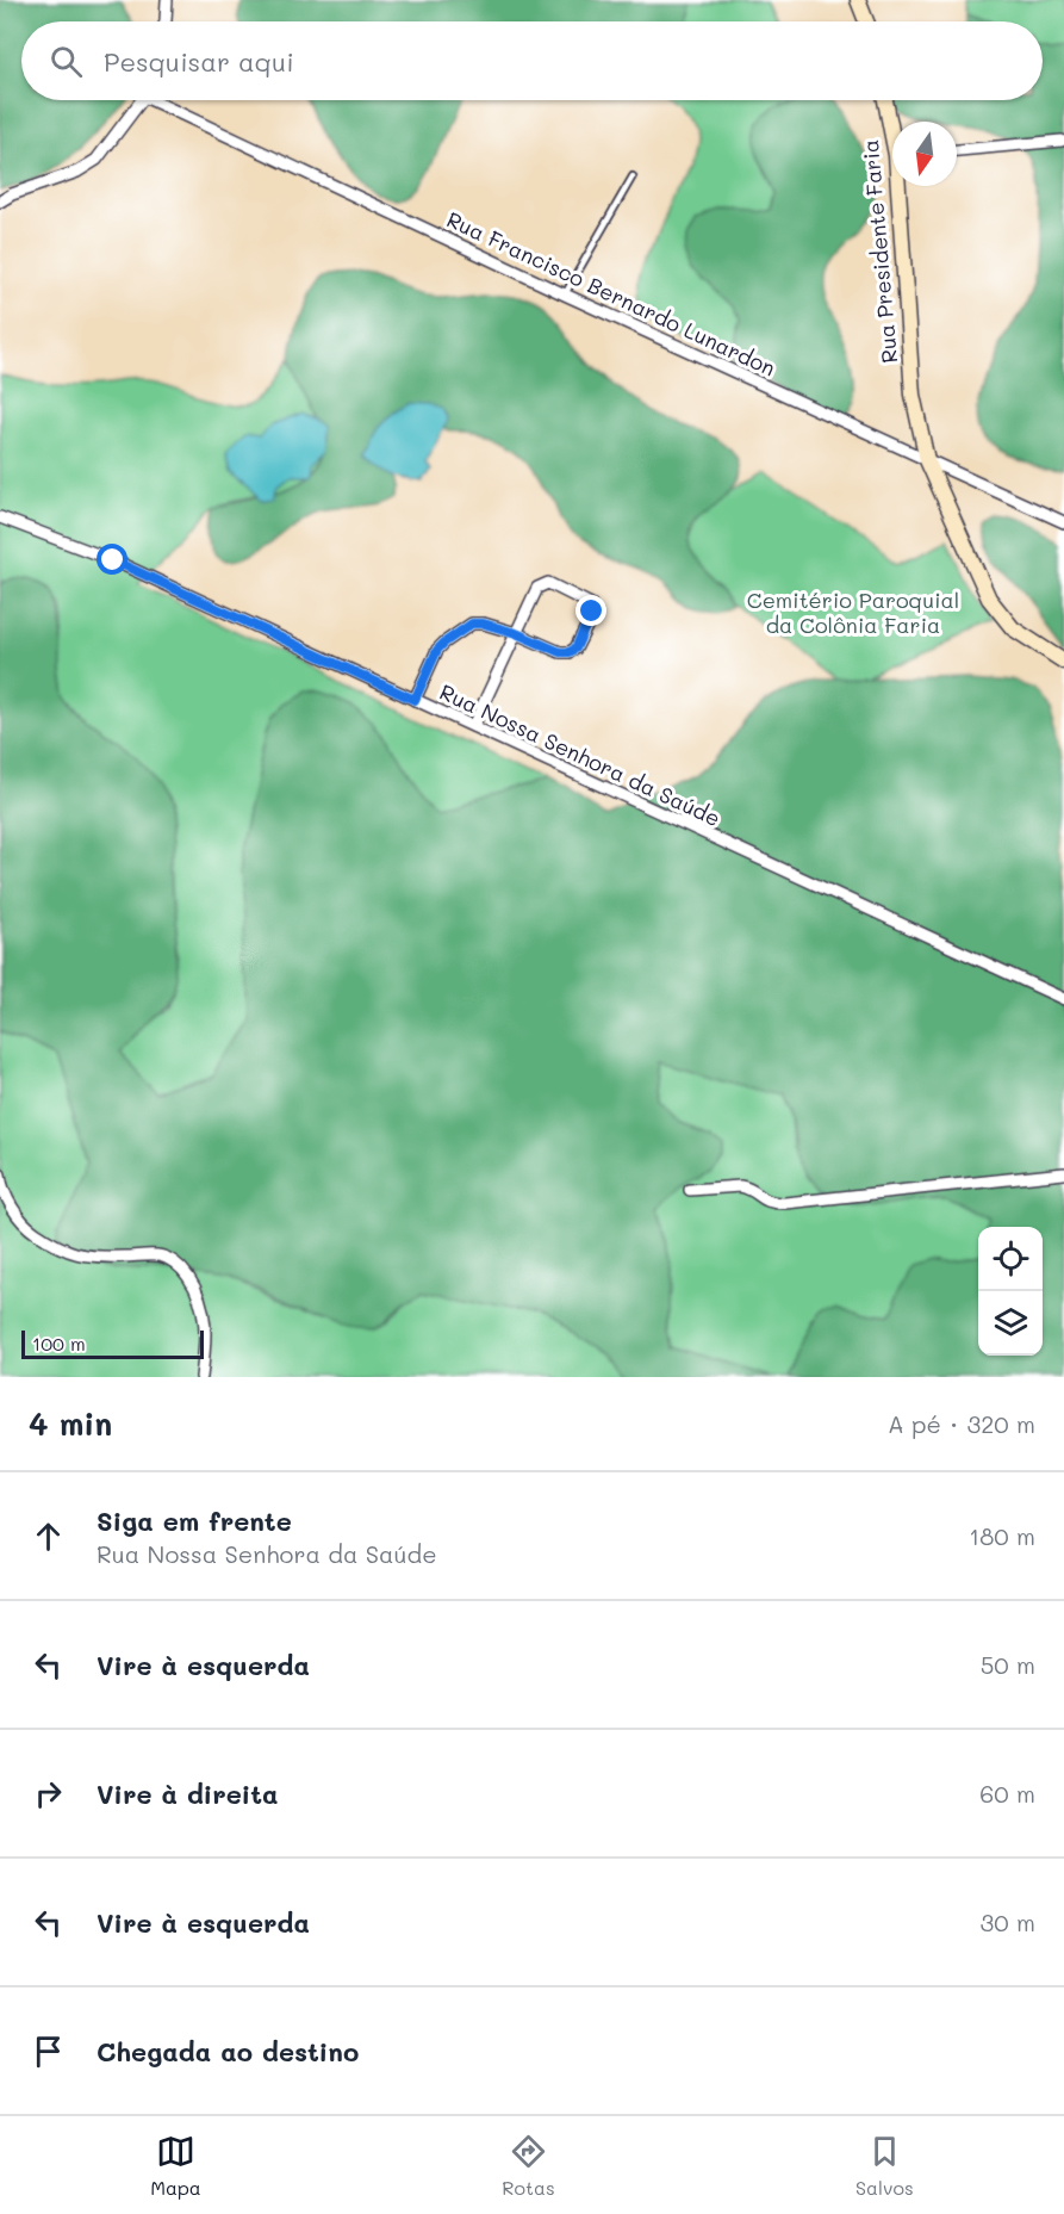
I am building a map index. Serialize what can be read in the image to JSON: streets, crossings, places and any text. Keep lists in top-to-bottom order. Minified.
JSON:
{"streets":{"street":["Rua Presidente Faria","Rua Francisco Bernardo Lunardon","Rua Nossa Senhora da Saúde"]},"crossings":[["Rua Presidente Faria","Rua Francisco Bernardo Lunardon"]],"parks":["Cemitério Paroquial da Colônia Faria"],"scale_bar":"100 m","north":"bottom","page":{"search":"Pesquisar aqui","scale":"100 m","heading":["4 min","A pé · 320 m"],"list":[["Siga em frente","Rua Nossa Senhora da Saúde","180 m"],["Vire à esquerda","50 m"],["Vire à direita","60 m"],["Vire à esquerda","30 m"],"Chegada ao destino"],"nav":["Mapa","Rotas","Salvos"]}}
